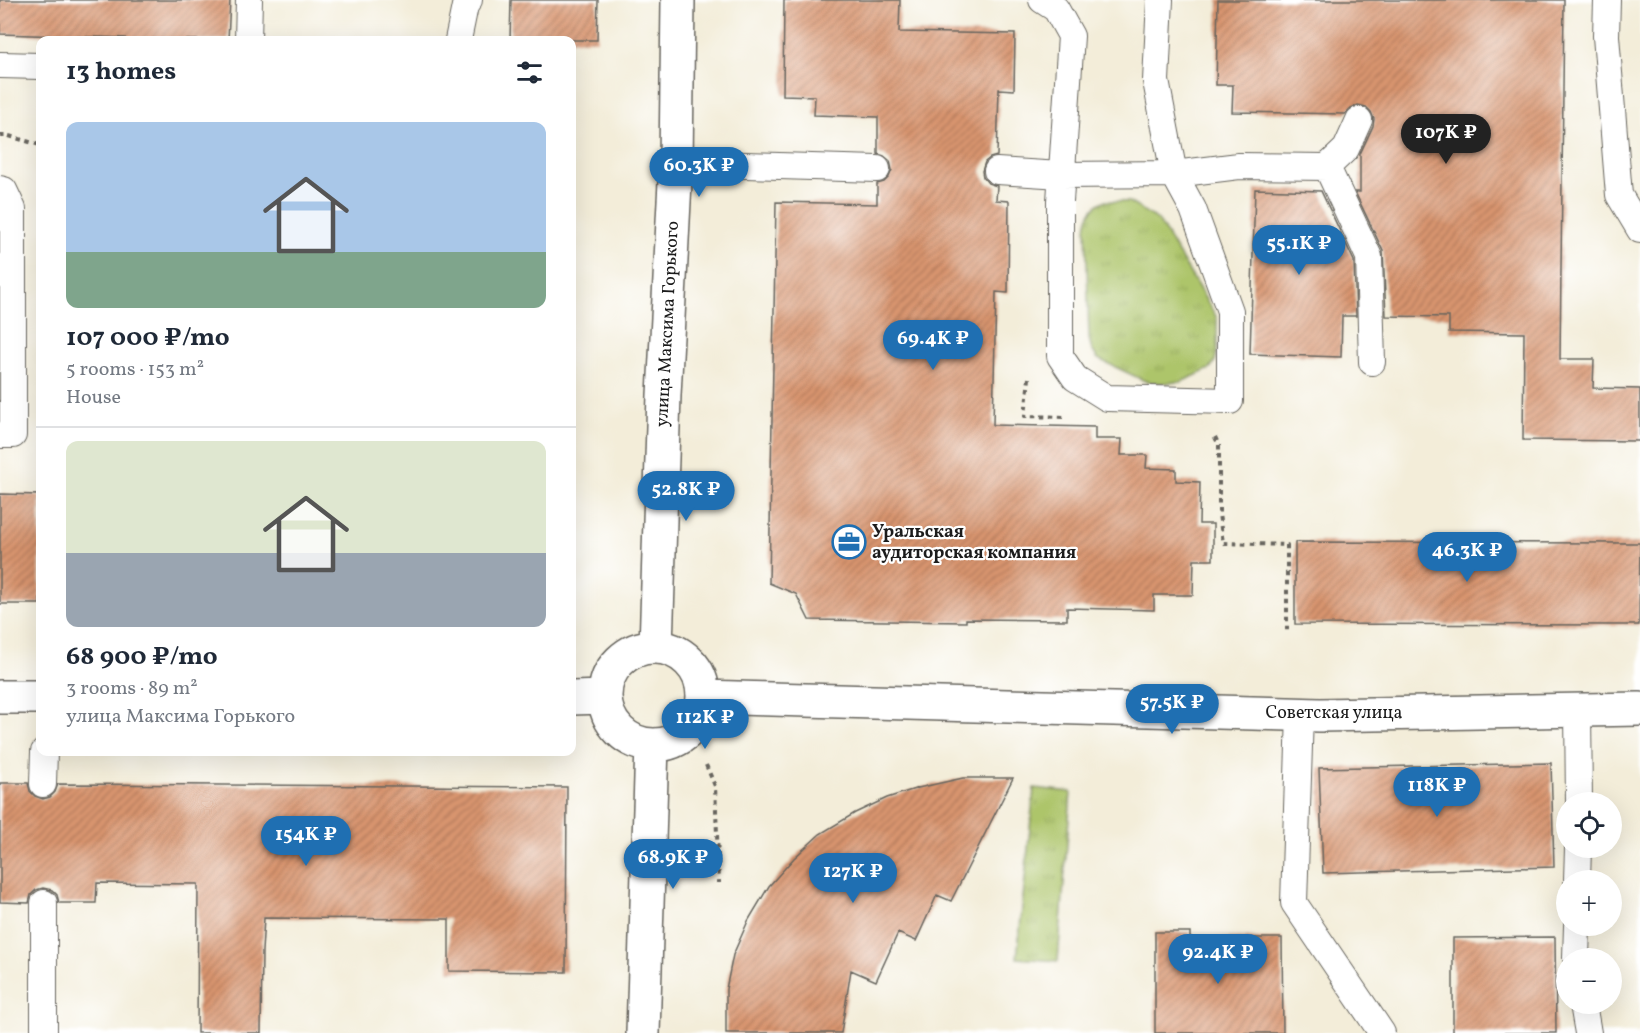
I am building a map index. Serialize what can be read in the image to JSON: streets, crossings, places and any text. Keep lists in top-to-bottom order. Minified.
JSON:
{"streets":{"street":["улица Максима Горького","Советская улица"]},"crossings":[["улица Максима Горького","Советская улица"]],"places":{"office":["Уральская аудиторская компания"]},"page":{"heading":"13 homes","list":[{"name":"107 000 ₽/mo","note":"5 rooms · 153 m² · House"},{"name":"68 900 ₽/mo","note":"3 rooms · 89 m² · улица Максима Горького"}],"price":["107K ₽","60.3K ₽","55.1K ₽","69.4K ₽","52.8K ₽","46.3K ₽","57.5K ₽","112K ₽","118K ₽","154K ₽","68.9K ₽","127K ₽","92.4K ₽"],"map_buttons":["+","−"]}}
